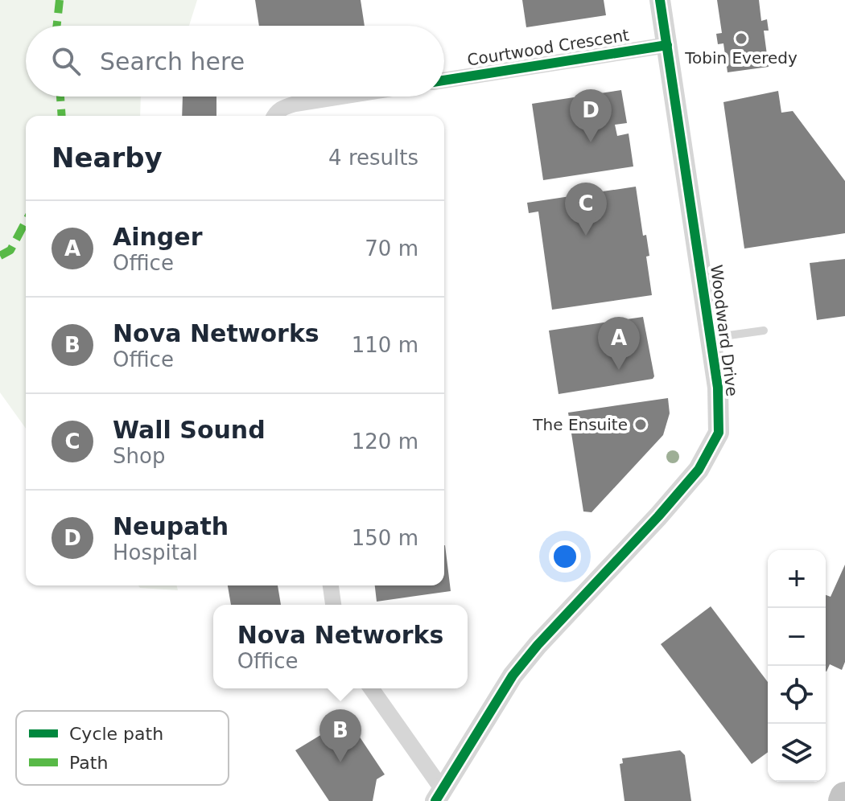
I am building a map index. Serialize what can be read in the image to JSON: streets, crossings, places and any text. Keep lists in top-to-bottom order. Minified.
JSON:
{"streets":{"street":["Courtwood Crescent","Woodward Drive"]},"crossings":[["Courtwood Crescent","Woodward Drive"]],"places":["Tobin Everedy","The Ensuite"],"legend":["Cycle path","Path"],"page":{"search":"Search here","pins":["D","C","A","B"],"heading":["Nearby","4 results"],"list":[{"mark":"A","name":"Ainger","note":"Office","value":"70 m"},{"mark":"B","name":"Nova Networks","note":"Office","value":"110 m"},{"mark":"C","name":"Wall Sound","note":"Shop","value":"120 m"},{"mark":"D","name":"Neupath","note":"Hospital","value":"150 m"}],"map_buttons":["+","−"],"popup":["Nova Networks","Office"]}}
